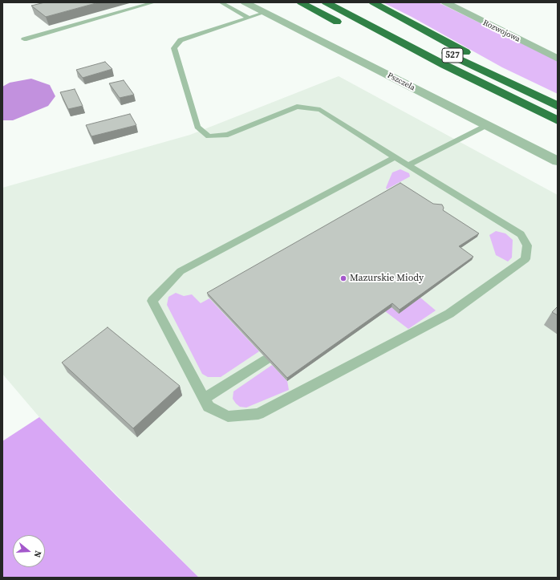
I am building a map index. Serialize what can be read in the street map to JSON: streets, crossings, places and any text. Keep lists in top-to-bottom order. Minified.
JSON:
{"streets":{"highway":["527"],"street":["Rozwojowa","Pszczela"]},"places":["Mazurskie Miody"],"north":"right"}
